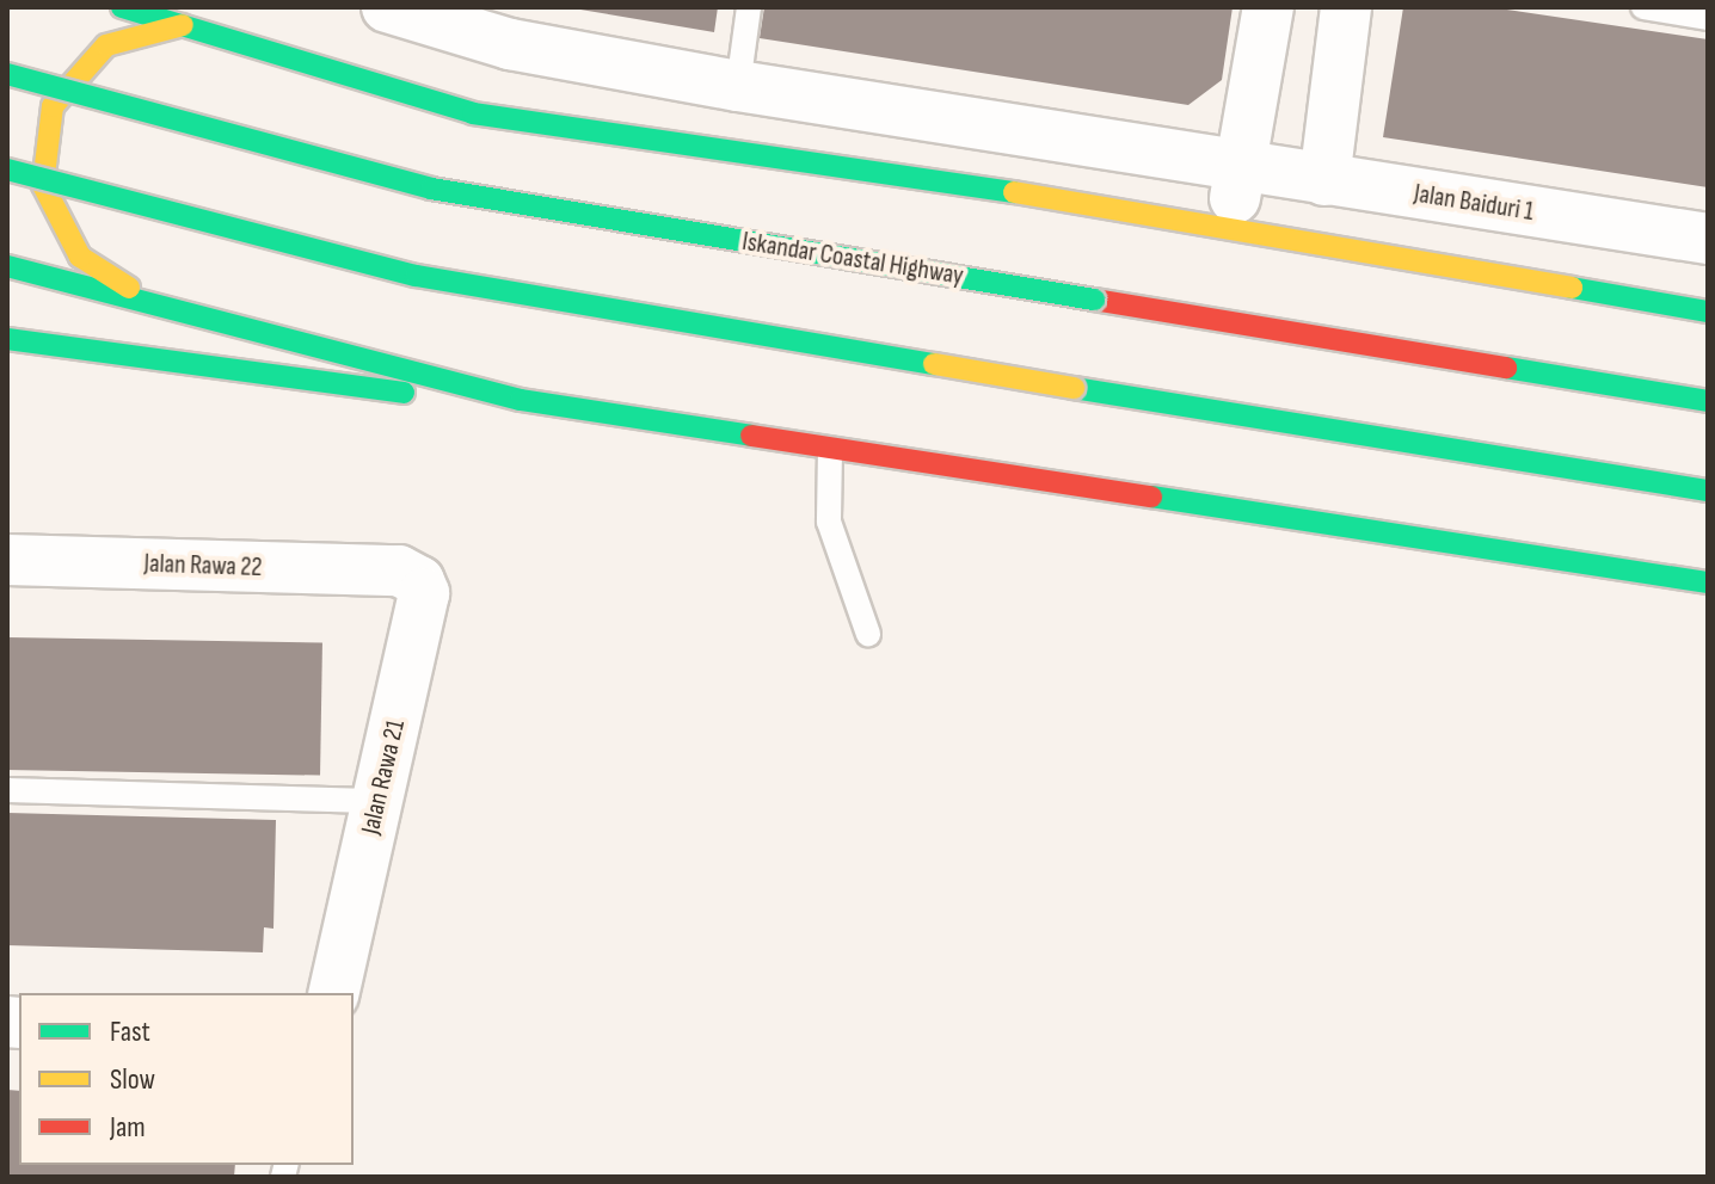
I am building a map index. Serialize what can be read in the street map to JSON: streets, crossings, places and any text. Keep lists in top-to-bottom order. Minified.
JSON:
{"streets":{"main road":["Iskandar Coastal Highway"],"street":["Jalan Baiduri 1","Jalan Rawa 22","Jalan Rawa 21"]},"crossings":[["Jalan Rawa 22","Jalan Rawa 21"]],"legend":["Fast","Slow","Jam"]}
